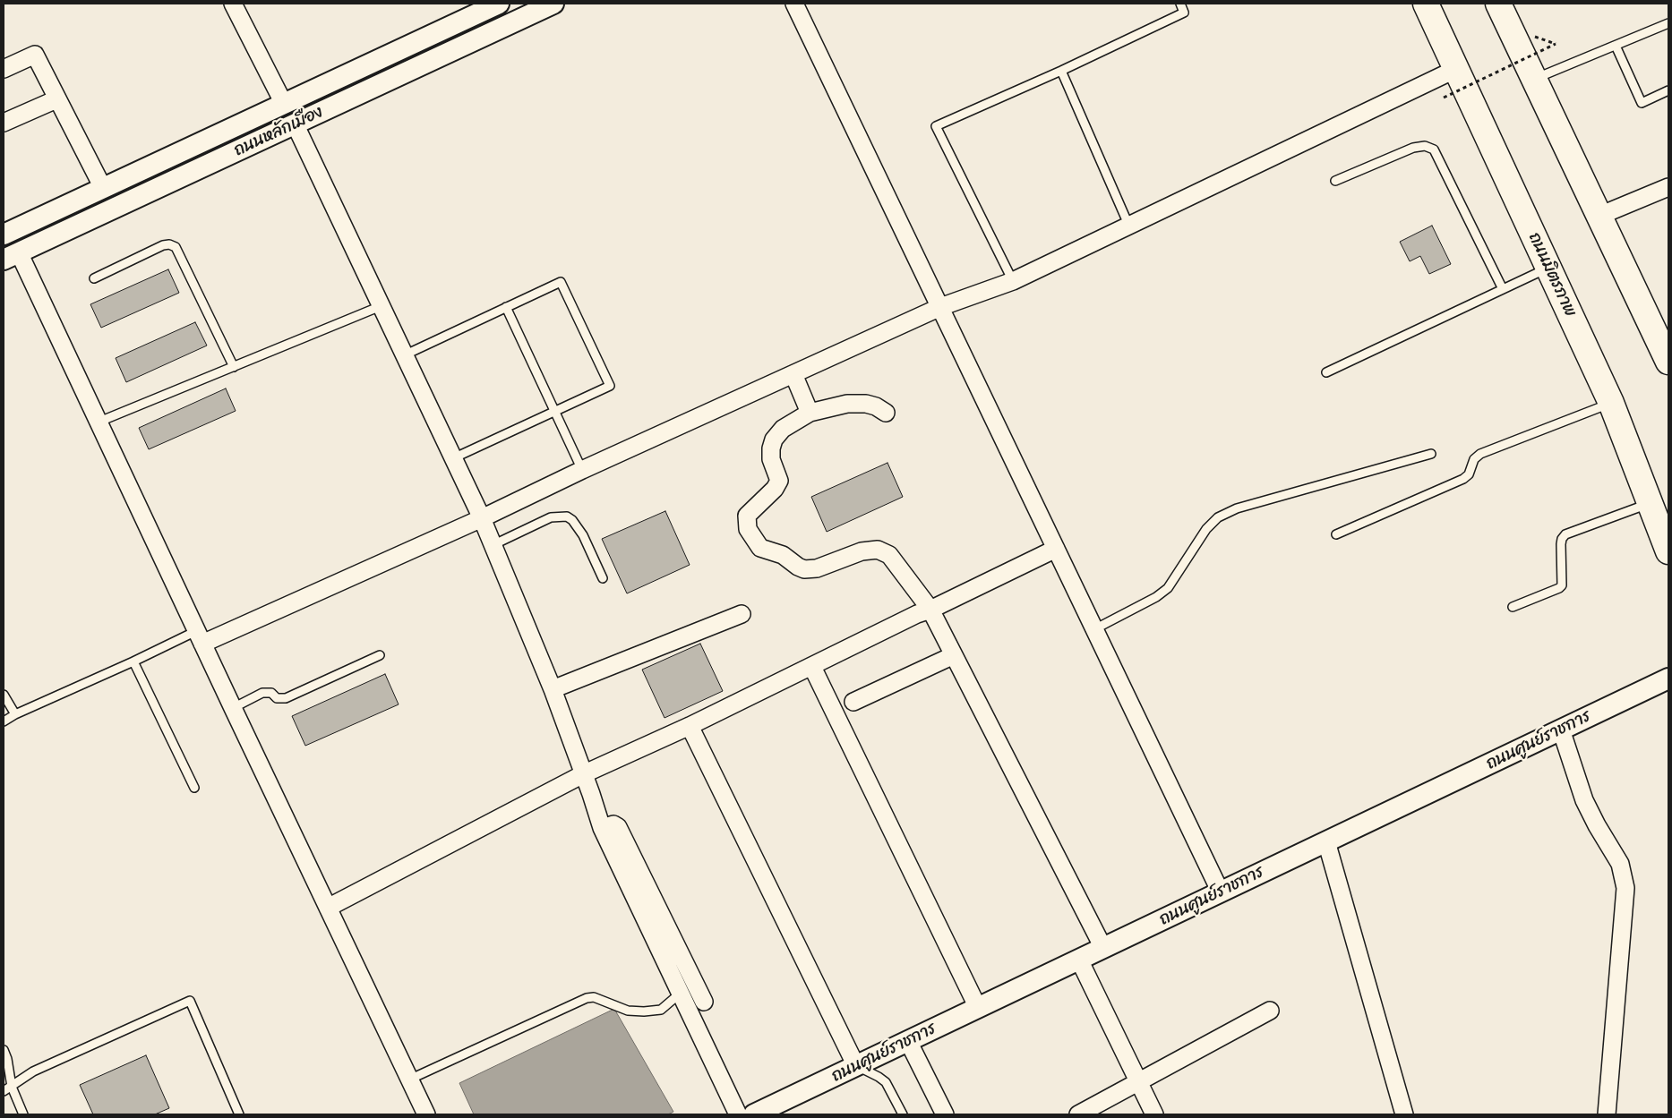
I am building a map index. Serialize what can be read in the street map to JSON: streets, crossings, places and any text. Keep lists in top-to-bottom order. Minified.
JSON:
{"streets":{"main road":["ถนนมิตรภาพ"],"street":["ถนนหลักเมือง","ถนนศูนย์ราชการ"]}}
